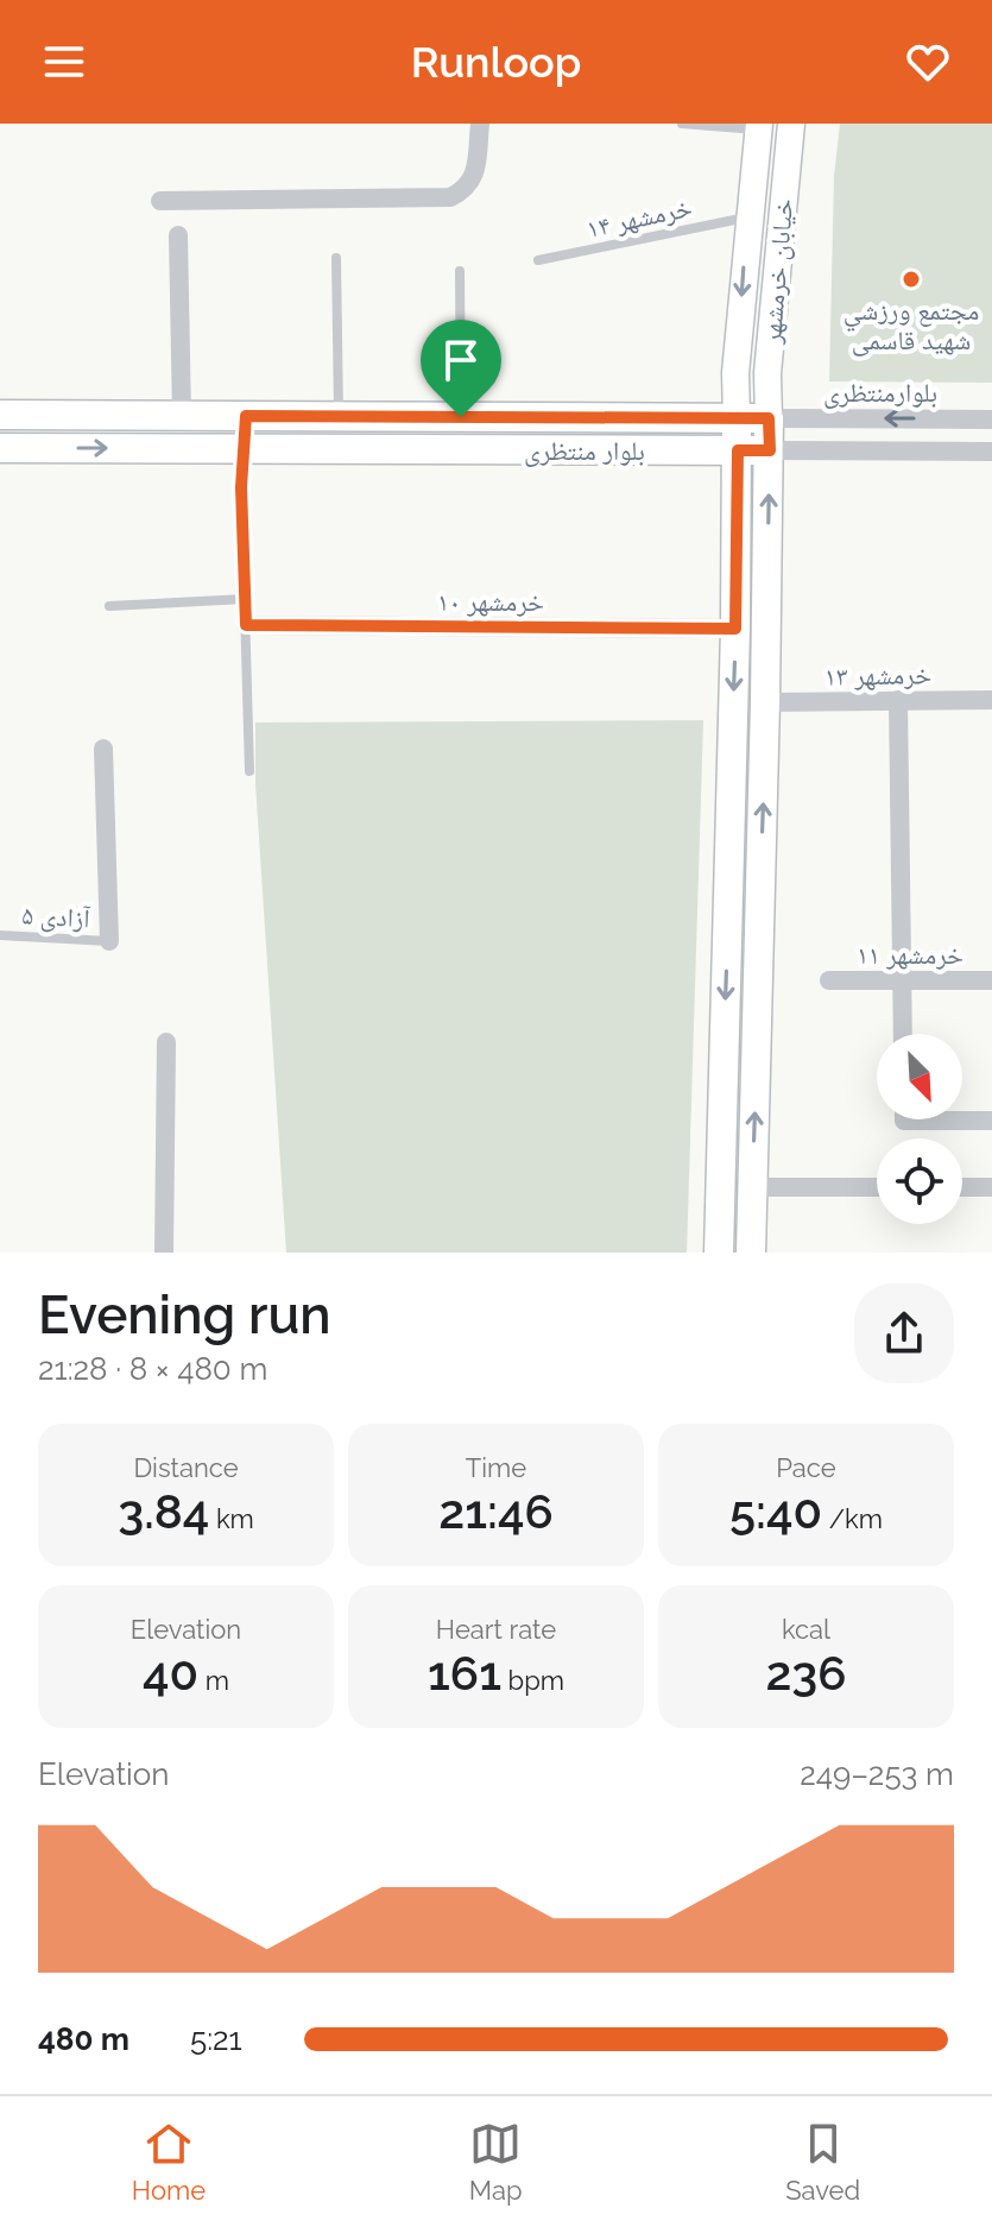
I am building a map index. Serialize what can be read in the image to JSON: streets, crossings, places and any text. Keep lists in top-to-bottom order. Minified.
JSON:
{"streets":{"main road":["خیابان خرمشهر","بلوار منتظری"],"street":["بلوارمنتظری","خرمشهر ۱۰","خرمشهر ۱۳","خرمشهر ۱۱"],"lane":["خرمشهر ۱۴","آزادی ۵"]},"crossings":[["خرمشهر ۱۴","خیابان خرمشهر"],["خیابان خرمشهر","بلوارمنتظری"],["خیابان خرمشهر","بلوار منتظری"],["بلوارمنتظری","بلوار منتظری"]],"places":["مجتمع ورزشي شهید قاسمی"],"north":"bottom right","page":{"header":"Runloop","heading":["Evening run","21:28 · 8 × 480 m"],"stats":[["Distance","3.84 km"],["Time","21:46"],["Pace","5:40 /km"],["Elevation","40 m"],["Heart rate","161 bpm"],["kcal","236"]],"chart":["Elevation","249–253 m"],"list":[{"name":"480 m","note":"5:21"}],"tabs":["Home","Map","Saved"]}}
